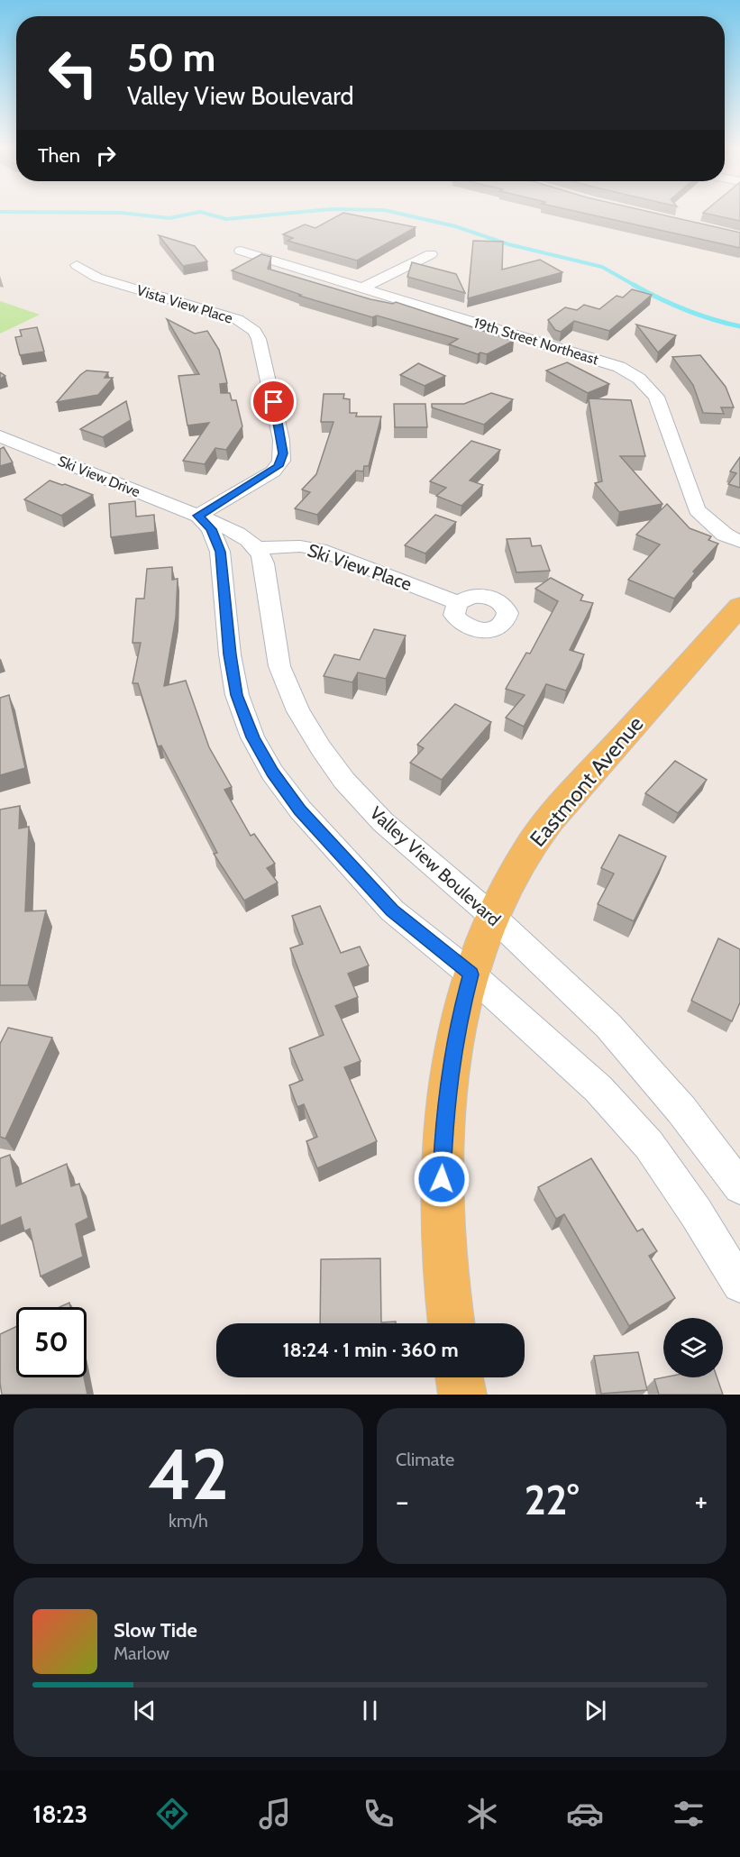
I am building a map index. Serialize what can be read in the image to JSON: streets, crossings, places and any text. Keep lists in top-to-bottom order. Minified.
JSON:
{"streets":{"main road":["Eastmont Avenue"],"street":["Vista View Place","19th Street Northeast","Ski View Drive","Ski View Place","Valley View Boulevard"]},"crossings":[["Vista View Place","Ski View Drive"],["Ski View Place","Valley View Boulevard"],["Eastmont Avenue","Valley View Boulevard"]],"page":{"turn":["50 m","Valley View Boulevard"],"then":"Then","limit":"50","trip":"18:24 · 1 min · 360 m","tile":[["42","km/h"],"Climate"],"heat":["−","22°","+"],"song":["Slow Tide","Marlow"],"tabs":"18:23"}}
